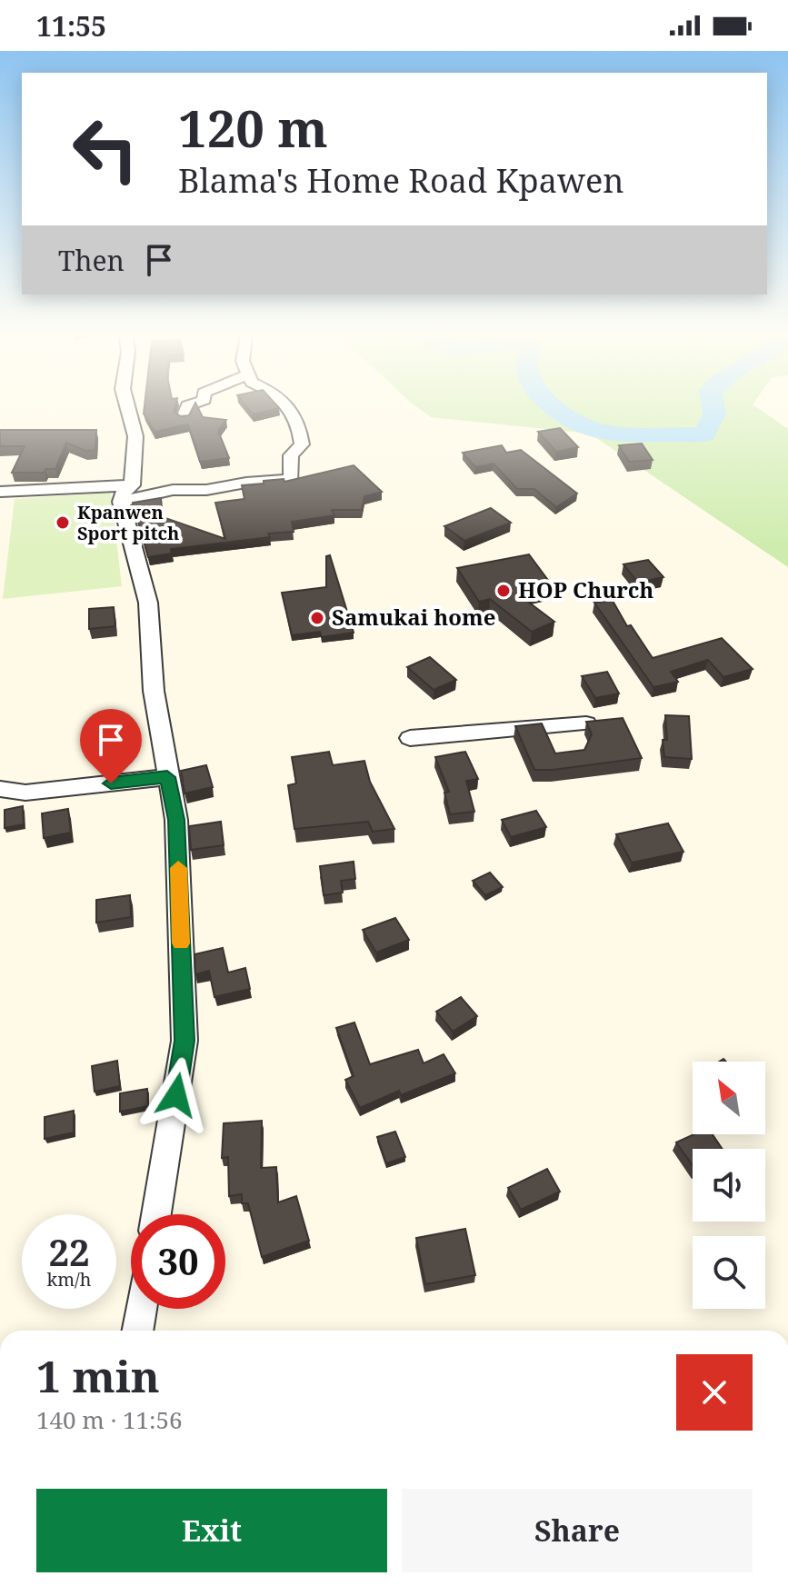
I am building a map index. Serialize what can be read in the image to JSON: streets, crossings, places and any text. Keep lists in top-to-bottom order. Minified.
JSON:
{"places":["Kpanwen Sport pitch","HOP Church","Samukai home"],"north":"top left","page":{"status":"11:55","turn":["120 m","Blama's Home Road Kpawen"],"then":"Then","speed":"22 km/h","limit":"30","heading":["1 min","140 m · 11:56"],"buttons":["Exit","Share"]}}
